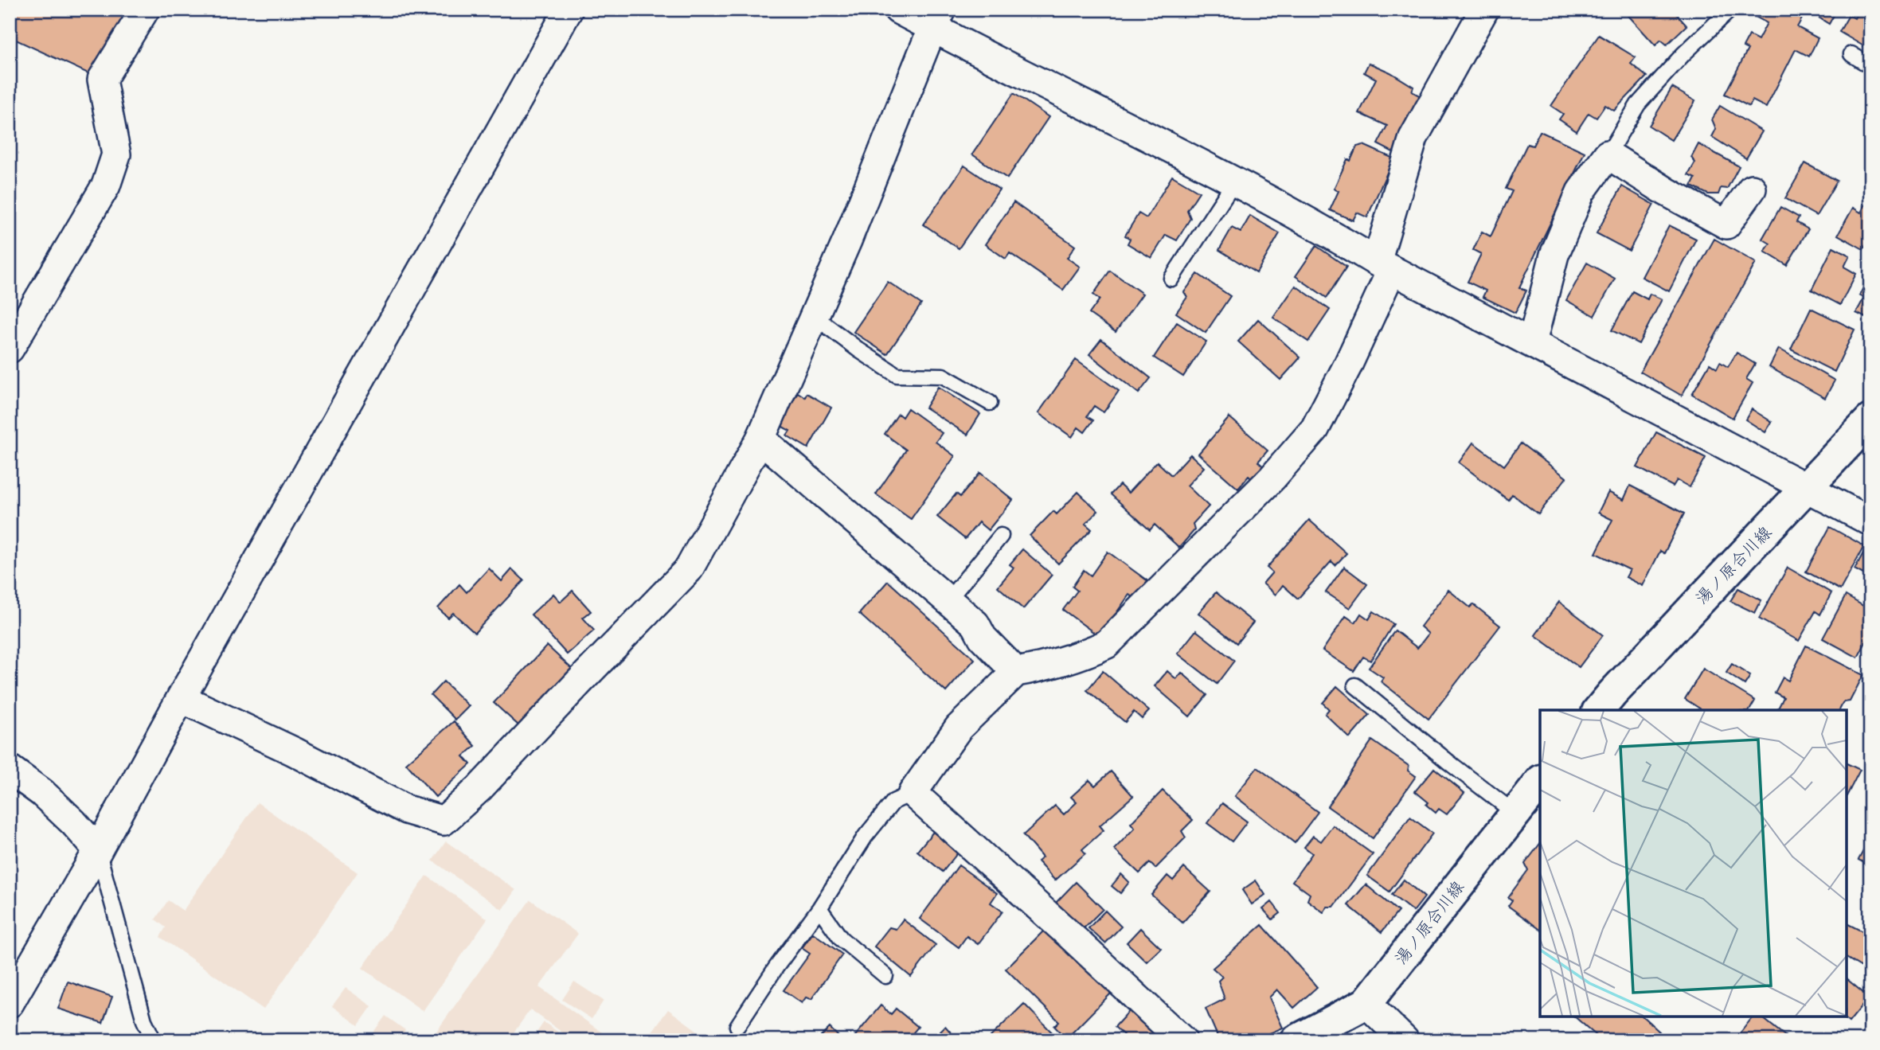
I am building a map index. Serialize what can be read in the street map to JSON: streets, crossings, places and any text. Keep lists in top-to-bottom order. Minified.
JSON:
{"streets":{"main road":["湯ノ原合川線"]}}
